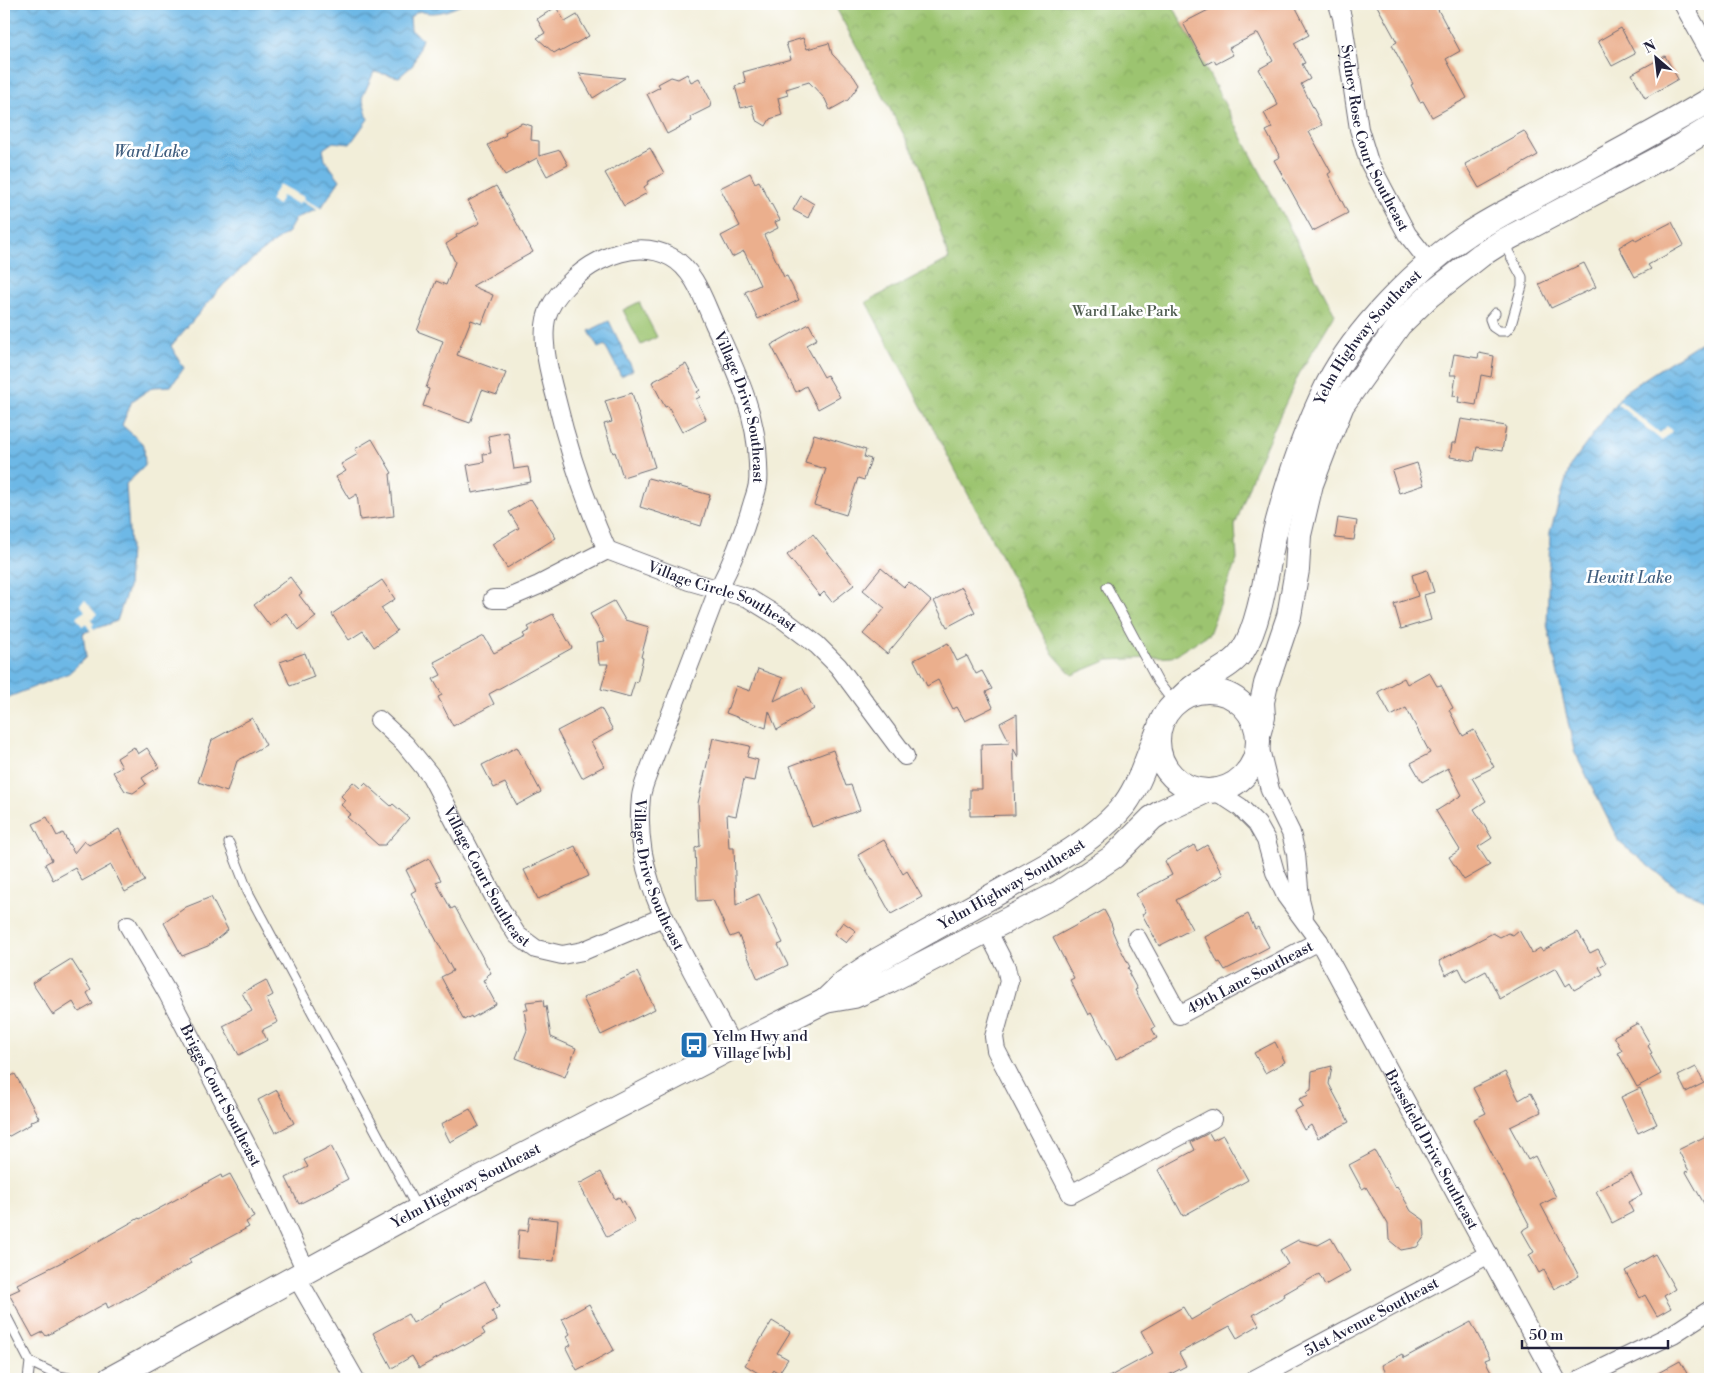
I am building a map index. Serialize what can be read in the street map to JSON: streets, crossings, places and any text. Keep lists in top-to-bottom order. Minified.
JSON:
{"streets":{"main road":["Yelm Highway Southeast"],"street":["Sydney Rose Court Southeast","Village Drive Southeast","Village Circle Southeast","Village Court Southeast","49th Lane Southeast","Briggs Court Southeast","Brassfield Drive Southeast","51st Avenue Southeast"]},"crossings":[["Sydney Rose Court Southeast","Yelm Highway Southeast"],["Yelm Highway Southeast","Village Drive Southeast"],["Yelm Highway Southeast","Briggs Court Southeast"],["Yelm Highway Southeast","Brassfield Drive Southeast"],["Village Drive Southeast","Village Circle Southeast"],["Village Drive Southeast","Village Court Southeast"],["49th Lane Southeast","Brassfield Drive Southeast"],["Brassfield Drive Southeast","51st Avenue Southeast"]],"water":["Ward Lake","Hewitt Lake"],"parks":["Ward Lake Park"],"places":{"bus stop":["Yelm Hwy and Village [wb]"]},"scale_bar":"50 m","north":"top left"}
